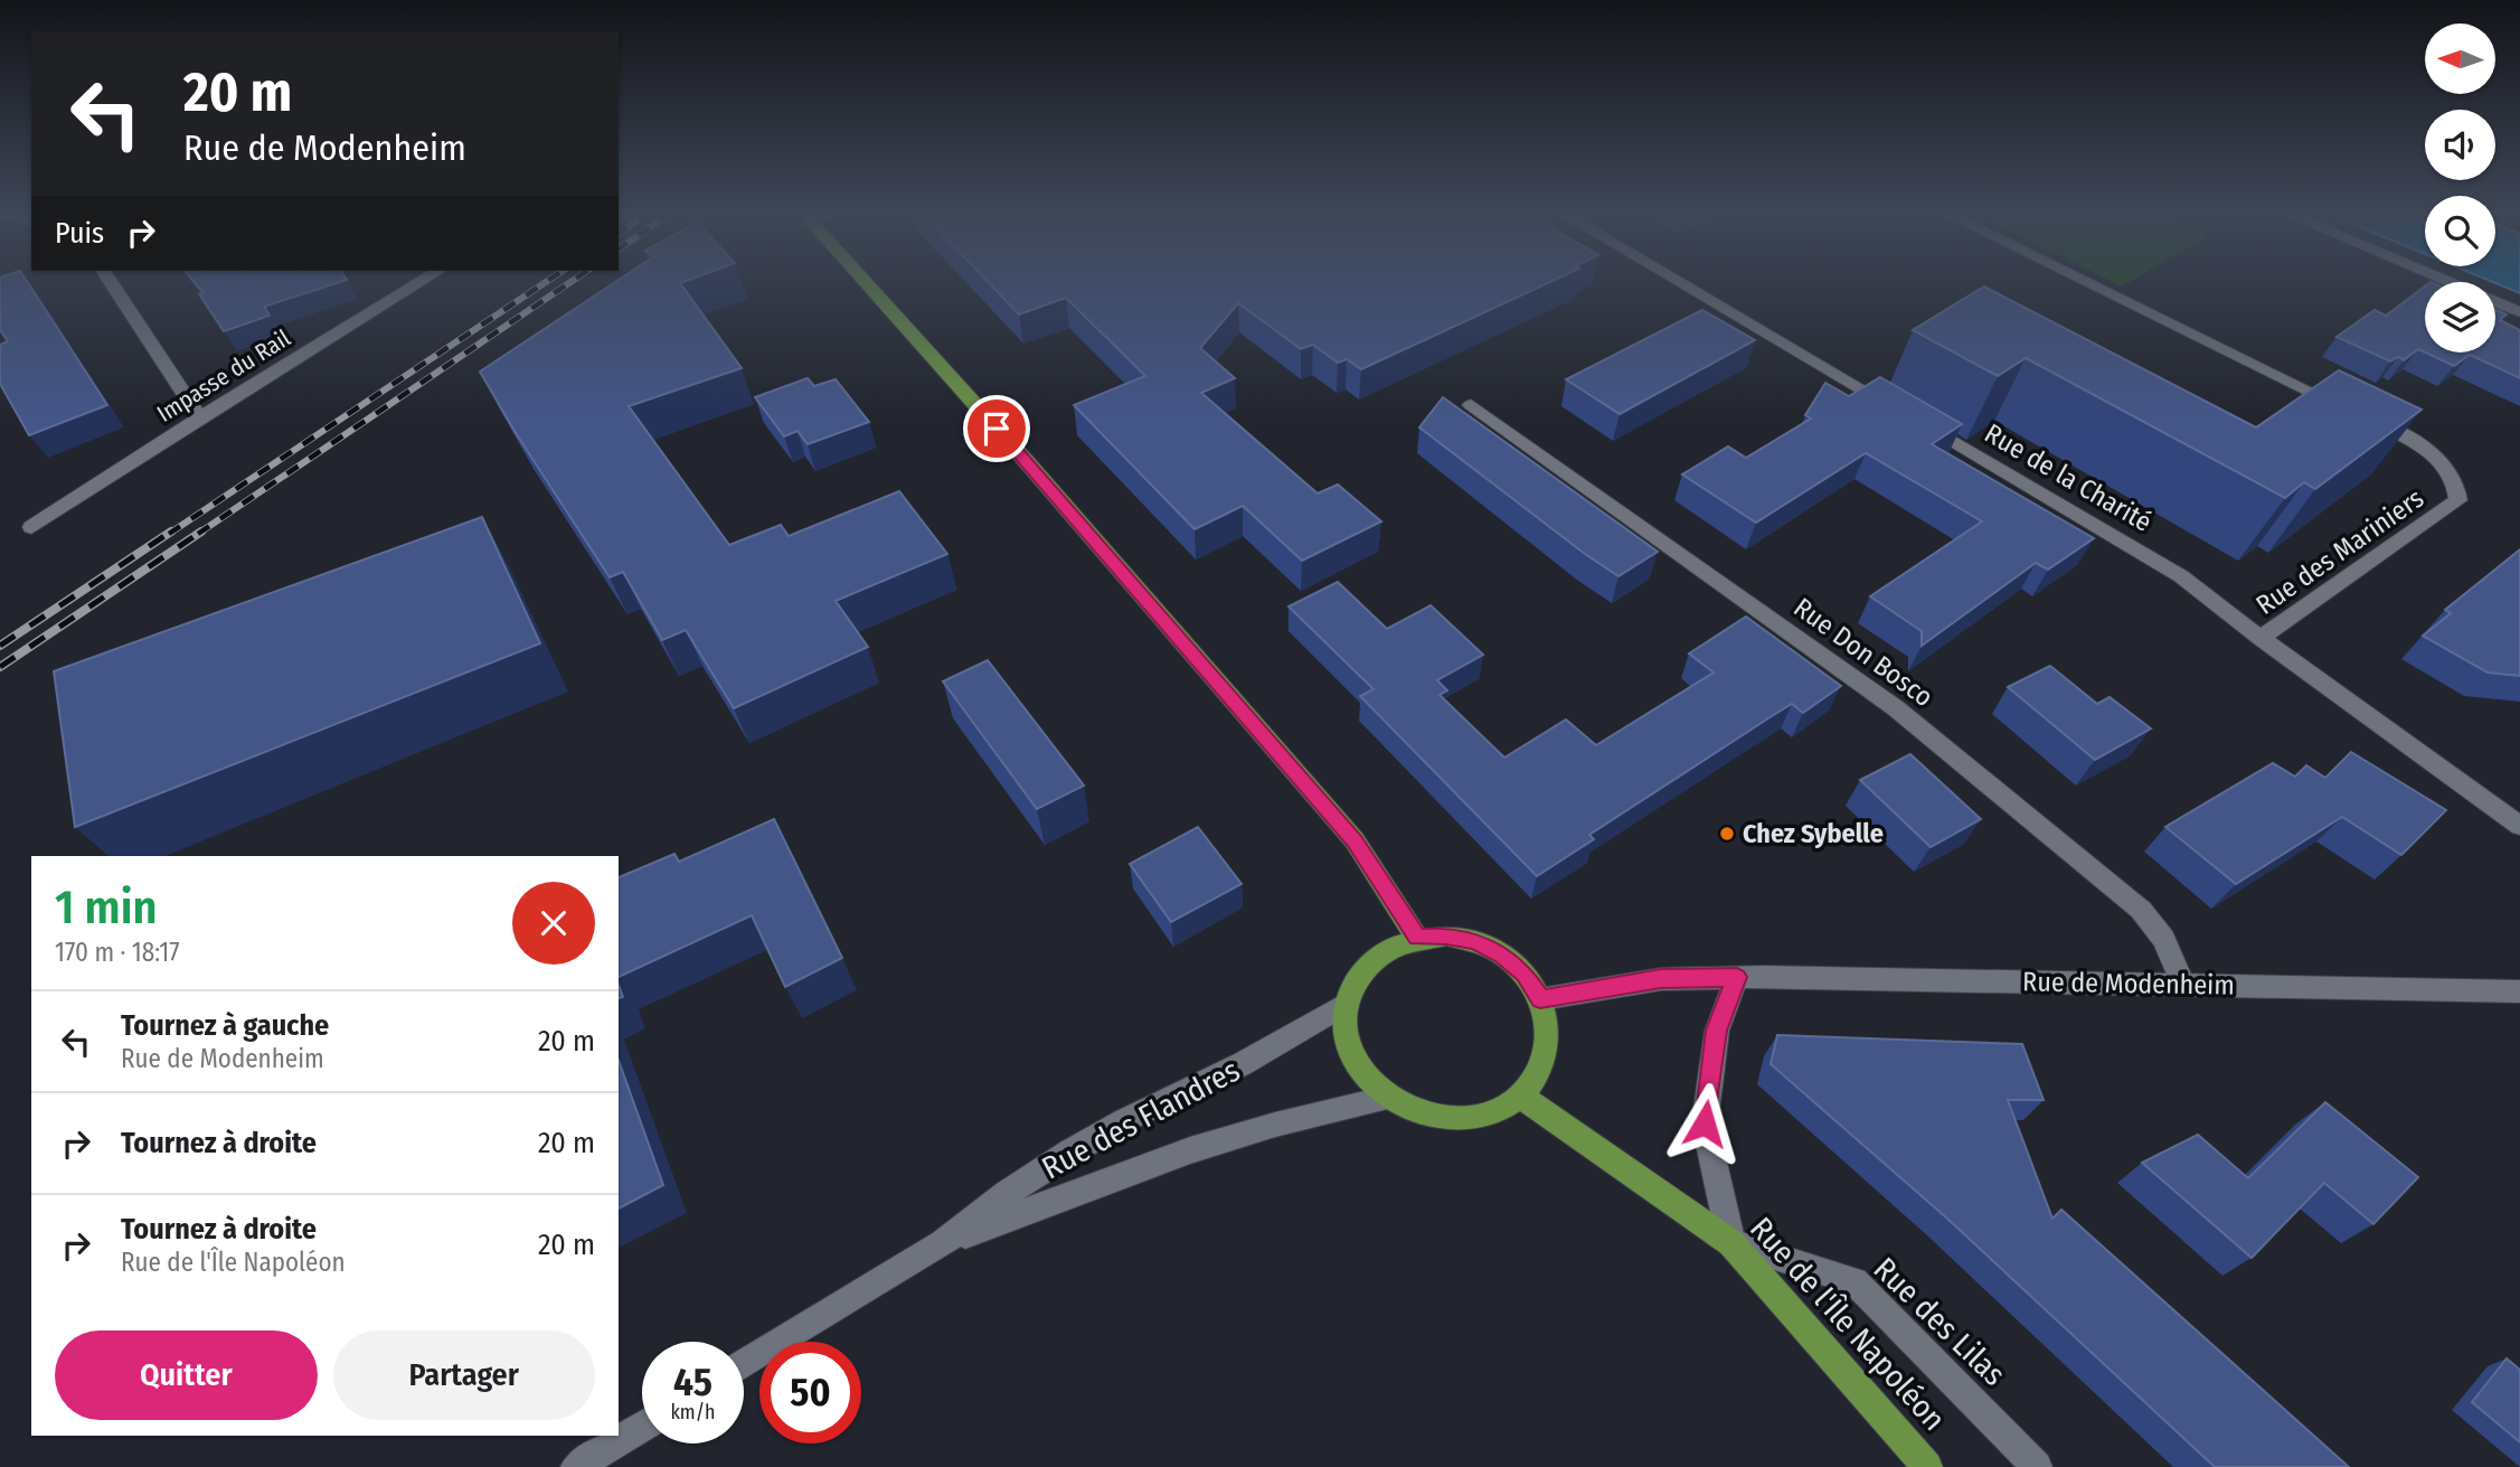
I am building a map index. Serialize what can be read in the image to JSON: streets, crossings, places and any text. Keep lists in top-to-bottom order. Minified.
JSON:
{"streets":{"main road":["Rue de l'Île Napoléon"],"street":["Impasse du Rail","Rue de la Charité","Rue des Mariniers","Rue Don Bosco","Rue de Modenheim","Rue des Flandres","Rue des Lilas"]},"crossings":[["Rue de la Charité","Rue des Mariniers"],["Rue Don Bosco","Rue de Modenheim"],["Rue de Modenheim","Rue des Flandres"],["Rue de Modenheim","Rue de l'Île Napoléon"],["Rue des Flandres","Rue de l'Île Napoléon"],["Rue des Lilas","Rue de l'Île Napoléon"]],"places":["Chez Sybelle"],"north":"left","page":{"turn":["20 m","Rue de Modenheim"],"then":"Puis","heading":["1 min","170 m · 18:17"],"list":[{"name":"Tournez à gauche","note":"Rue de Modenheim","value":"20 m"},{"name":"Tournez à droite","value":"20 m"},{"name":"Tournez à droite","note":"Rue de l'Île Napoléon","value":"20 m"}],"buttons":["Quitter","Partager"],"speed":"45 km/h","limit":"50"}}
